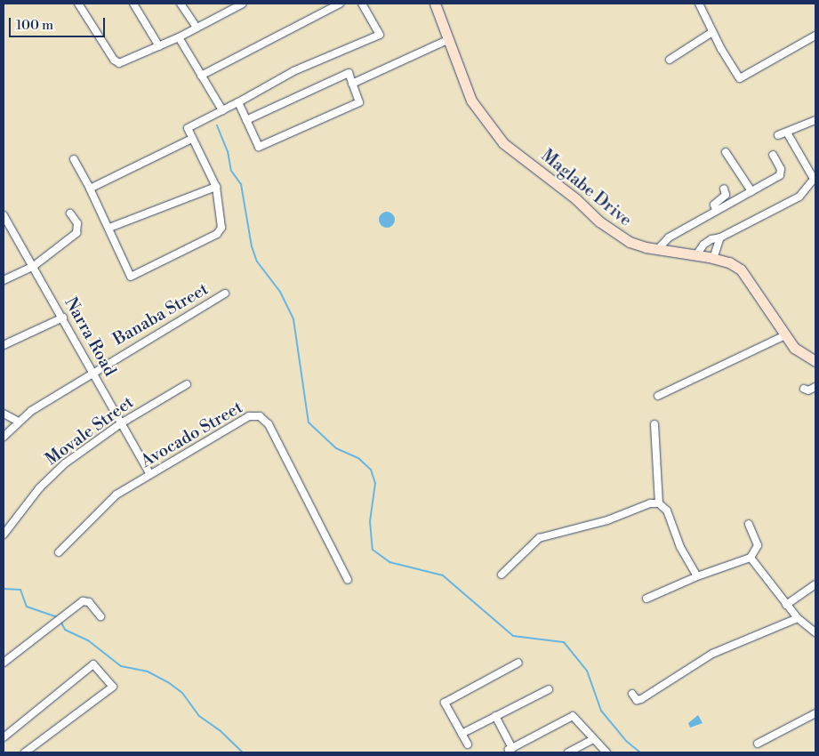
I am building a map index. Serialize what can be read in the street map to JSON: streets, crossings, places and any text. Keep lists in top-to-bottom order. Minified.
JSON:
{"streets":{"main road":["Maglabe Drive"],"street":["Banaba Street","Narra Road","Movale Street","Avocado Street"]},"crossings":[["Banaba Street","Narra Road"],["Narra Road","Movale Street"],["Narra Road","Avocado Street"]],"scale_bar":"100 m"}
